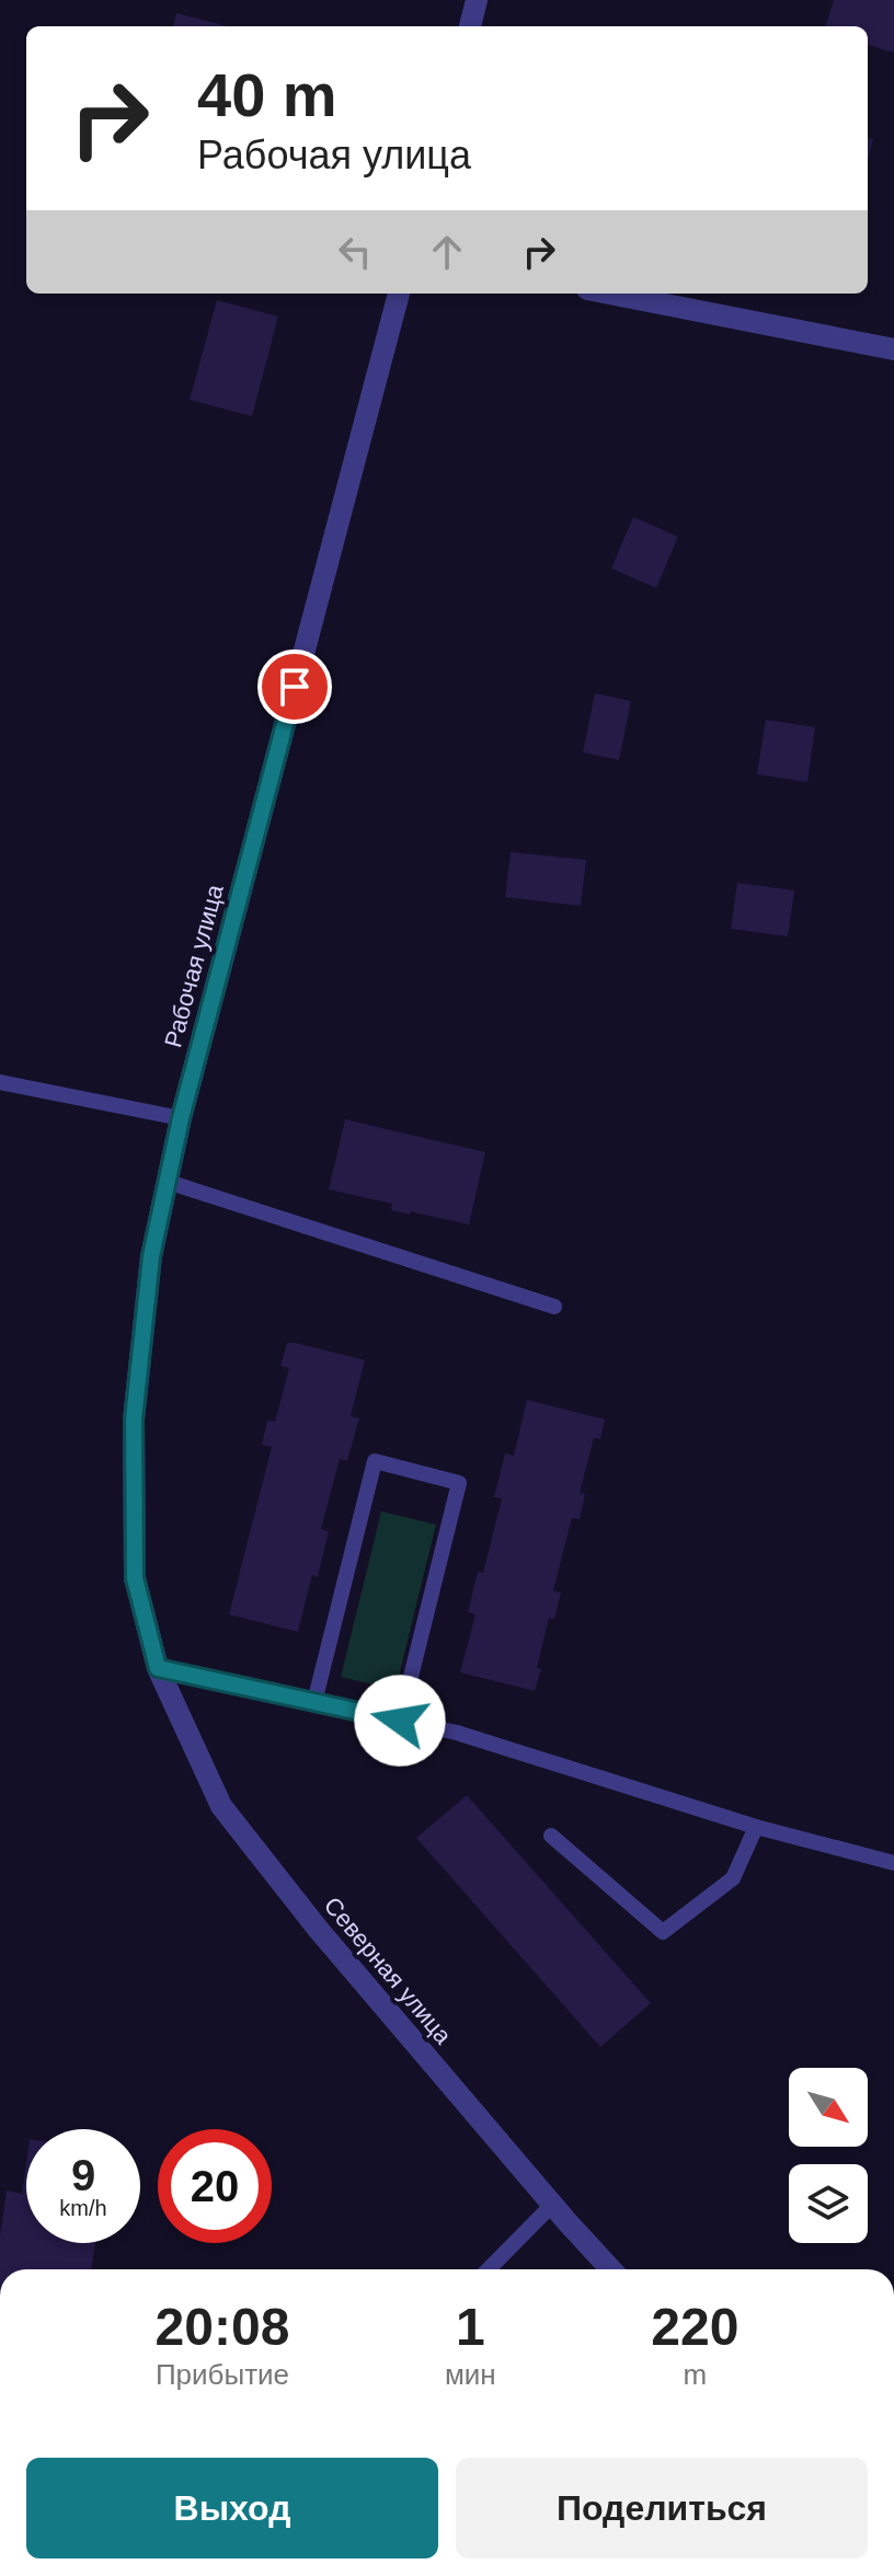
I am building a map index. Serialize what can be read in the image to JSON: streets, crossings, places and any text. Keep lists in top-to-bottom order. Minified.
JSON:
{"streets":{"street":["Рабочая улица","Северная улица"]},"crossings":[["Рабочая улица","Северная улица"]],"north":"bottom right","page":{"turn":["40 m","Рабочая улица"],"speed":"9 km/h","limit":"20","eta":["20:08","Прибытие","1","мин","220","m"],"buttons":["Выход","Поделиться"]}}
